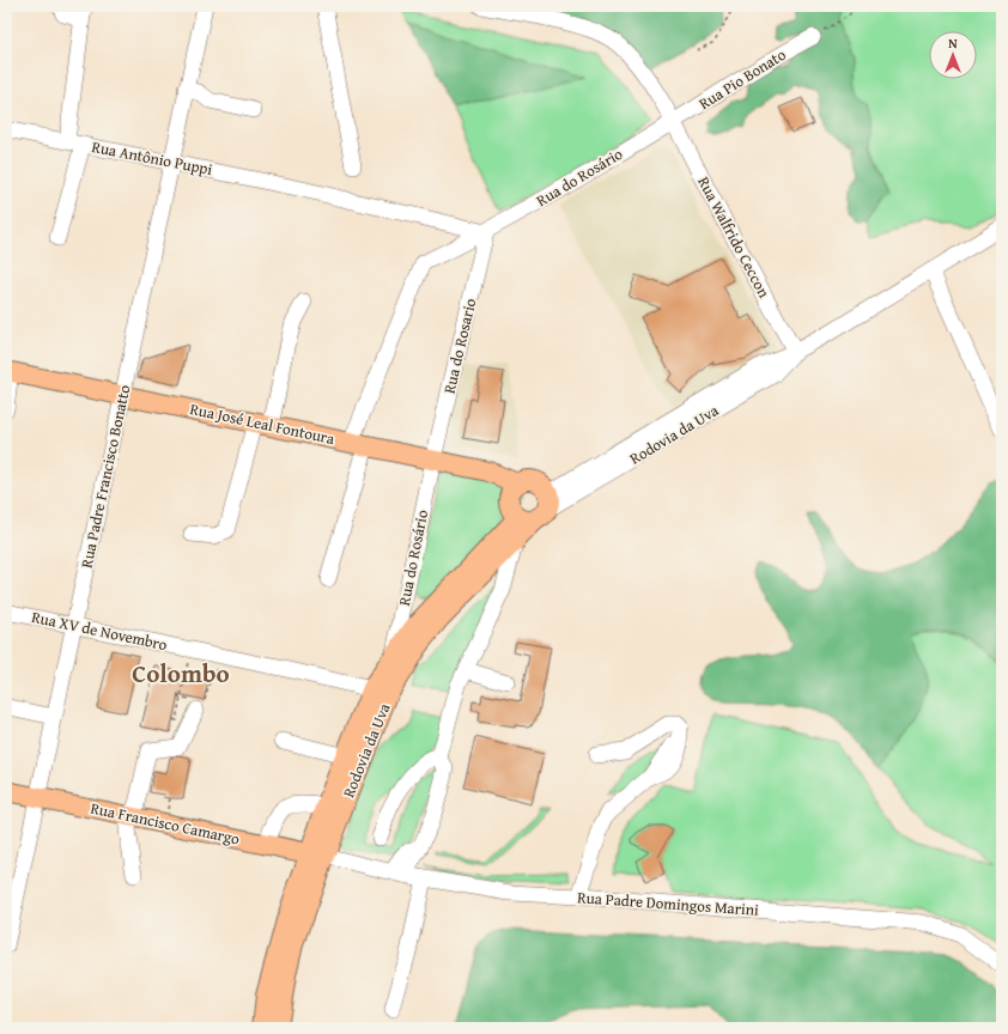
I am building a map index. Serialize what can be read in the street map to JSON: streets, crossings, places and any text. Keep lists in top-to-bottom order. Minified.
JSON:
{"streets":{"main road":["Rua José Leal Fontoura","Rodovia da Uva","Rua Francisco Camargo"],"street":["Rua Pio Bonato","Rua Antônio Puppi","Rua do Rosário","Rua Walfrido Ceccon","Rua do Rosario","Rua Padre Francisco Bonatto","Rua XV de Novembro","Rua Padre Domingos Marini"]},"crossings":[["Rua Pio Bonato","Rua do Rosário"],["Rua Pio Bonato","Rua Walfrido Ceccon"],["Rua Antônio Puppi","Rua do Rosário"],["Rua Antônio Puppi","Rua do Rosario"],["Rua Antônio Puppi","Rua Padre Francisco Bonatto"],["Rua do Rosário","Rua Walfrido Ceccon"],["Rua do Rosário","Rua do Rosario"],["Rua do Rosário","Rua José Leal Fontoura"],["Rua do Rosário","Rodovia da Uva"],["Rua Walfrido Ceccon","Rodovia da Uva"],["Rua do Rosario","Rua José Leal Fontoura"],["Rua José Leal Fontoura","Rodovia da Uva"],["Rua José Leal Fontoura","Rua Padre Francisco Bonatto"],["Rodovia da Uva","Rua XV de Novembro"],["Rodovia da Uva","Rua Francisco Camargo"],["Rodovia da Uva","Rua Padre Domingos Marini"],["Rua Padre Francisco Bonatto","Rua XV de Novembro"],["Rua Padre Francisco Bonatto","Rua Francisco Camargo"],["Rua Francisco Camargo","Rua Padre Domingos Marini"]],"districts":["Colombo"],"north":"top"}
